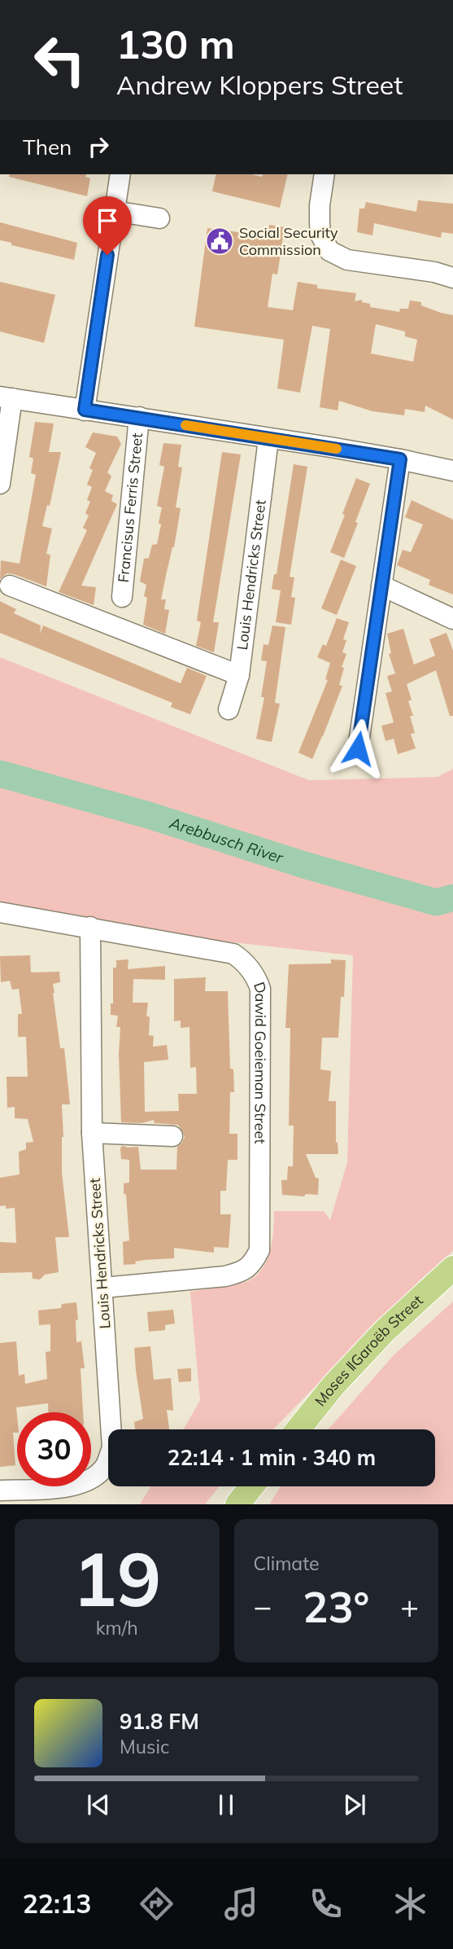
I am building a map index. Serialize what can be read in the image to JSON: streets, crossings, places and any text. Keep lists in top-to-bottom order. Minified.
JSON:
{"streets":{"main road":["Moses ǁGaroëb Street"],"street":["Francisus Ferris Street","Louis Hendricks Street","Dawid Goeieman Street"]},"crossings":[["Louis Hendricks Street","Dawid Goeieman Street"]],"water":["Arebbusch River"],"places":{"public building":["Social Security Commission"]},"page":{"turn":["130 m","Andrew Kloppers Street"],"then":"Then","limit":"30","trip":"22:14 · 1 min · 340 m","tile":[["19","km/h"],"Climate"],"heat":["−","23°","+"],"song":["91.8 FM","Music"],"tabs":"22:13"}}
